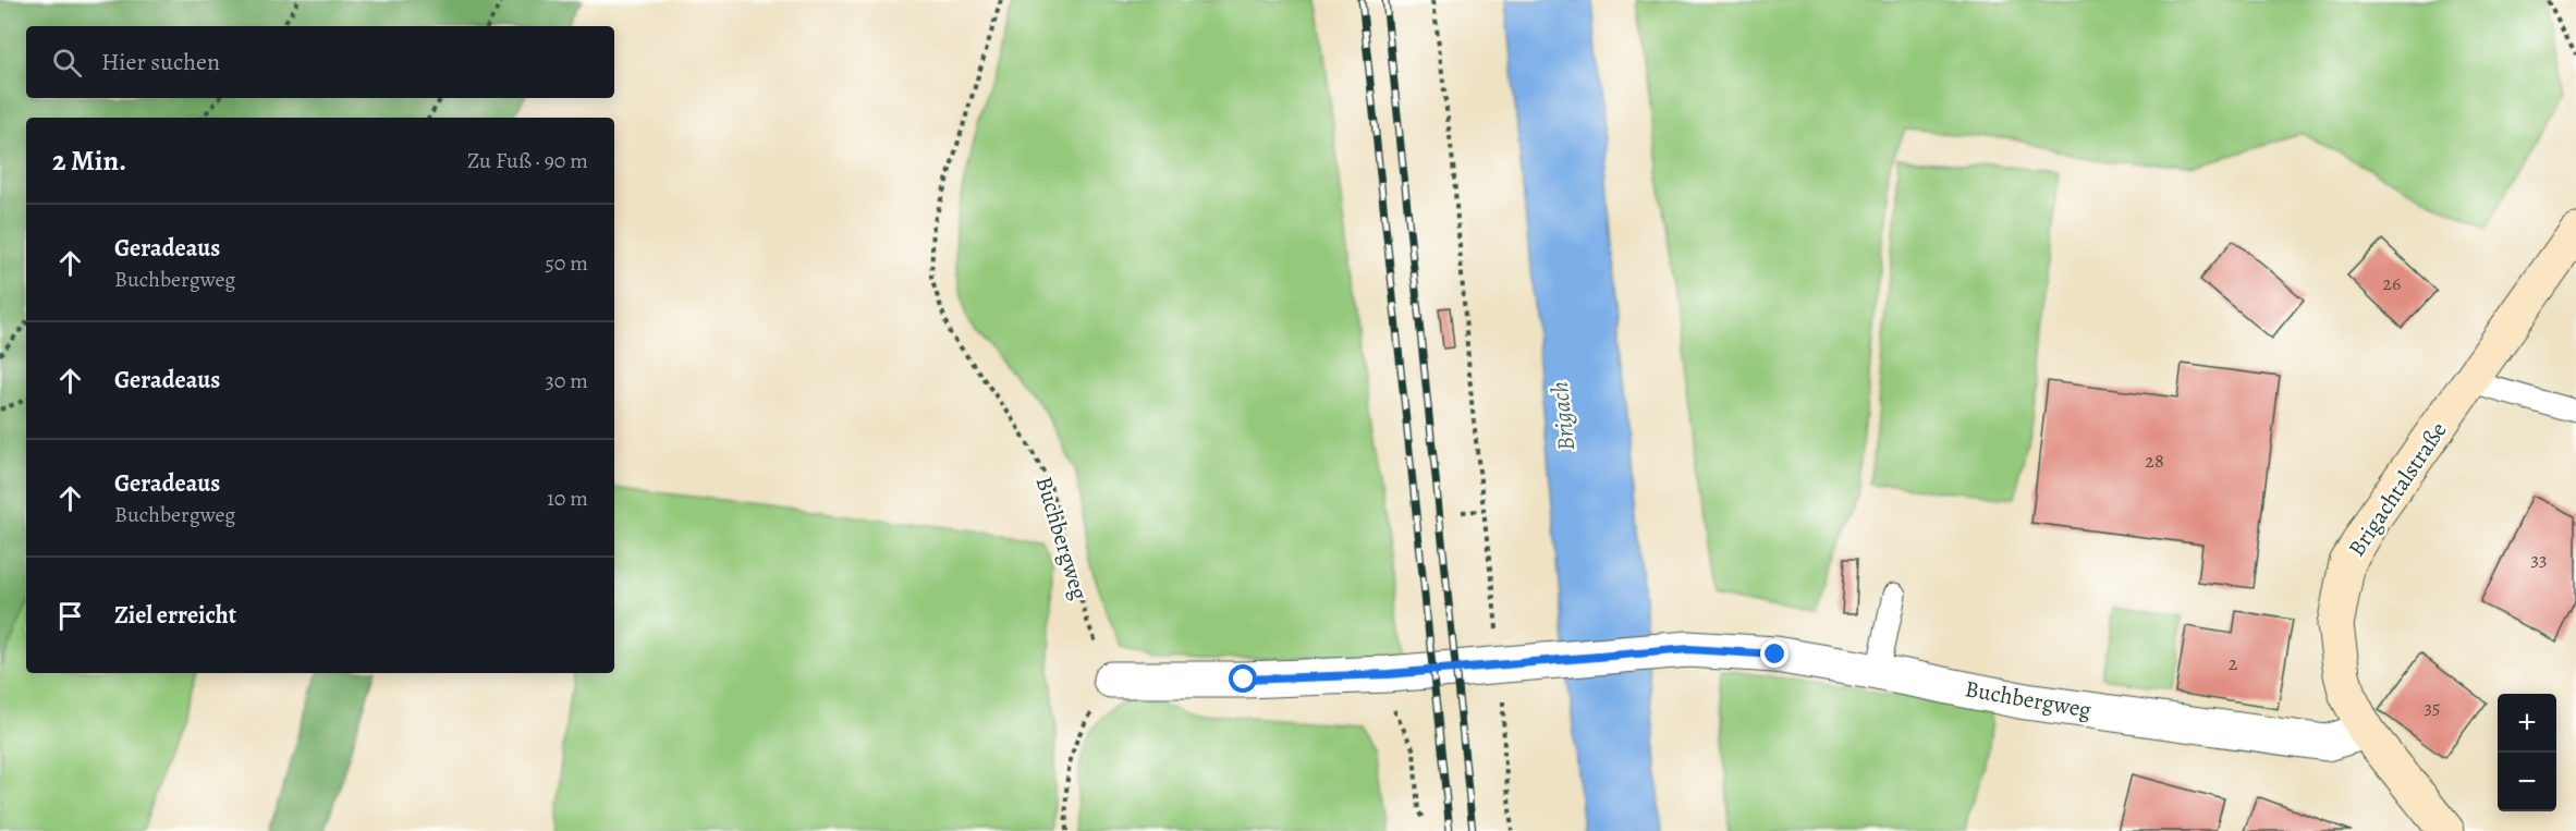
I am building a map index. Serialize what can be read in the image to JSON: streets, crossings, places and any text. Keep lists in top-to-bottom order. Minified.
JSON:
{"streets":{"street":["Brigachtalstraße","Buchbergweg"]},"crossings":[["Brigachtalstraße","Buchbergweg"]],"water":["Brigach"],"house_numbers":["26","28","33","2","35"],"page":{"search":"Hier suchen","heading":["2 Min.","Zu Fuß · 90 m"],"list":[["Geradeaus","Buchbergweg","50 m"],["Geradeaus","30 m"],["Geradeaus","Buchbergweg","10 m"],"Ziel erreicht"],"map_buttons":["+","−"]}}
